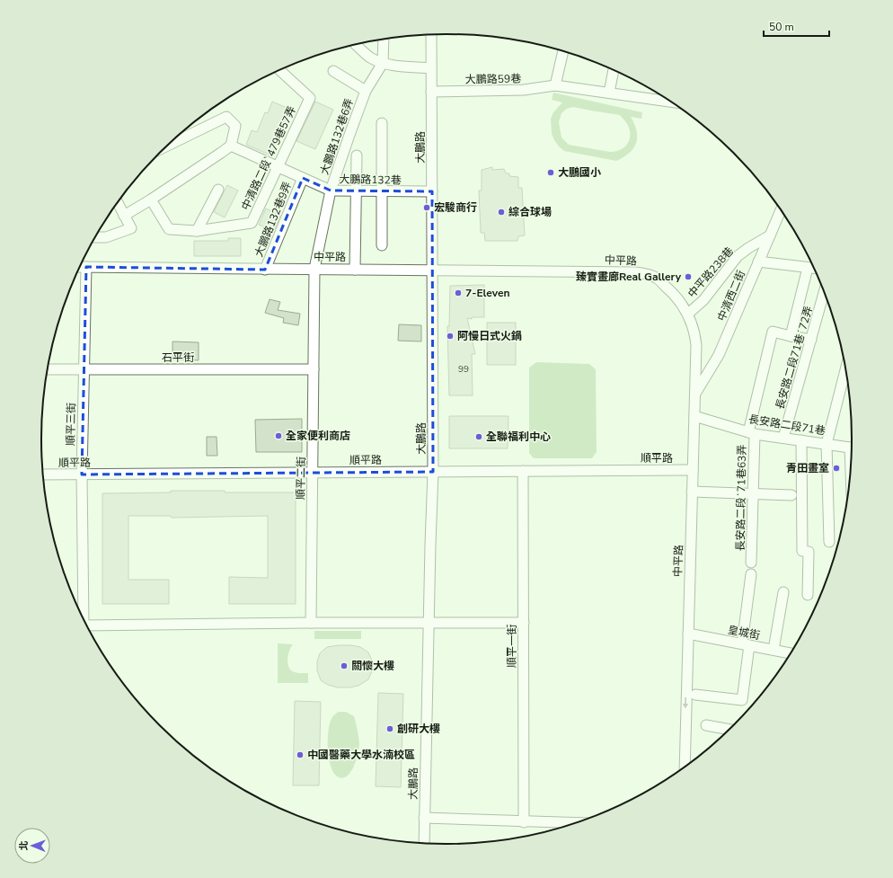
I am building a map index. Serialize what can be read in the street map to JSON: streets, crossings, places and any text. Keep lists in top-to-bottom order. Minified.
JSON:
{"streets":{"street":["大鵬路59巷","大鵬路132巷6弄","大鵬路","中清路二段ˋ479巷57弄","大鵬路132巷","大鵬路132巷9弄","中平路","中平路238巷","中清西二街","石平街","長安路二段71巷˙72弄","順平三街","長安路二段71巷","順平路","順平二街","長安路二段˙71巷63弄","皇城街","順平一街"]},"crossings":[["大鵬路59巷","大鵬路"],["大鵬路132巷6弄","大鵬路132巷"],["大鵬路132巷6弄","中平路"],["大鵬路132巷6弄","順平二街"],["大鵬路","大鵬路132巷"],["大鵬路","中平路"],["大鵬路","順平路"],["中清路二段ˋ479巷57弄","大鵬路132巷"],["大鵬路132巷","大鵬路132巷9弄"],["大鵬路132巷9弄","中平路"],["中平路","中平路238巷"],["中平路","中清西二街"],["中平路","順平三街"],["中平路","長安路二段71巷"],["中平路","順平路"],["中平路","順平二街"],["中平路","皇城街"],["中平路238巷","中清西二街"],["石平街","順平三街"],["石平街","順平二街"],["長安路二段71巷˙72弄","長安路二段71巷"],["順平三街","順平路"],["長安路二段71巷","長安路二段˙71巷63弄"],["順平路","順平二街"],["順平路","順平一街"]],"places":["大鵬國小","宏駿商行","綜合球場","臻實畫廊Real Gallery","7-Eleven","阿慢日式火鍋","全家便利商店","全聯福利中心","青田畫室","關懷大樓","創研大樓","中國醫藥大學水湳校區"],"house_numbers":["99"],"scale_bar":"50 m","north":"left"}
